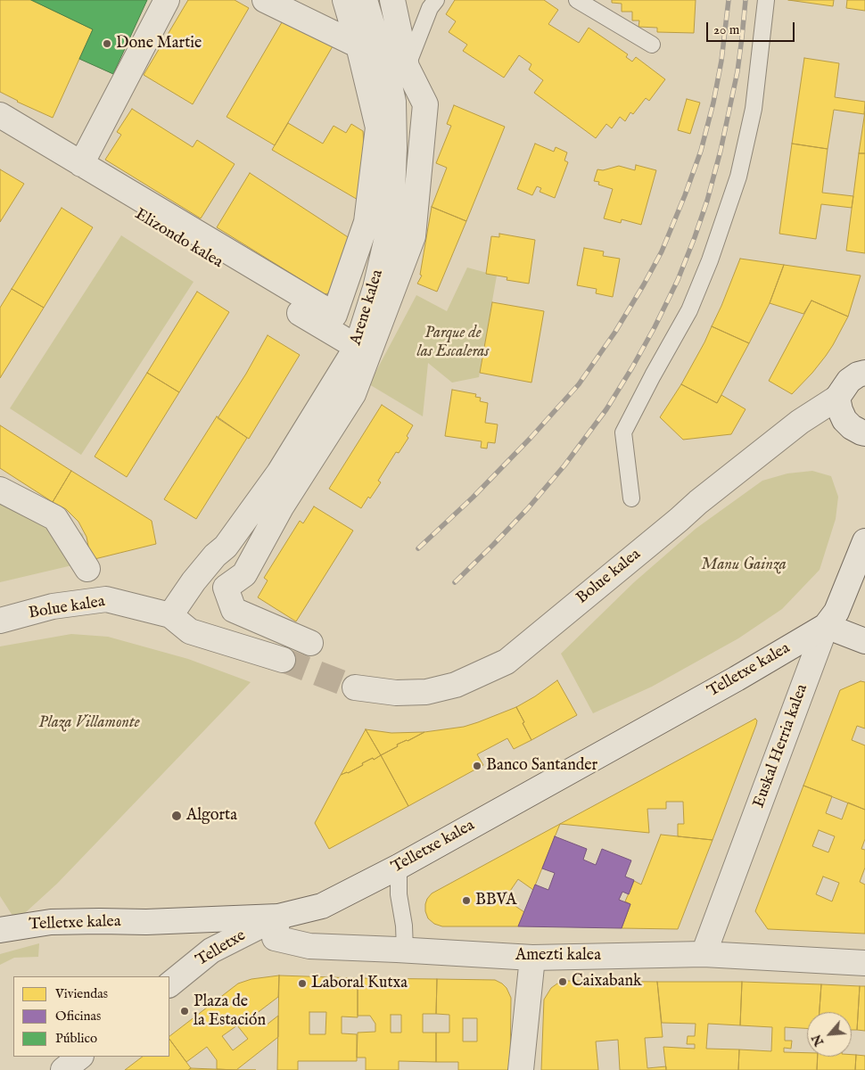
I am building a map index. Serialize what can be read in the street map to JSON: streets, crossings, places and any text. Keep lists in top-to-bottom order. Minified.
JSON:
{"streets":{"street":["Elizondo kalea","Arene kalea","Bolue kalea","Telletxe kalea","Euskal Herria kalea","Telletxe","Amezti kalea"]},"crossings":[["Elizondo kalea","Arene kalea"],["Arene kalea","Bolue kalea"],["Telletxe kalea","Euskal Herria kalea"],["Telletxe kalea","Telletxe"],["Telletxe kalea","Amezti kalea"],["Euskal Herria kalea","Amezti kalea"],["Telletxe","Amezti kalea"]],"parks":["Parque de las Escaleras","Manu Gainza","Plaza Villamonte"],"places":["Done Martie","Banco Santander","Algorta","BBVA","Caixabank","Laboral Kutxa","Plaza de la Estación"],"legend":["Viviendas","Oficinas","Público"],"scale_bar":"20 m","north":"bottom left"}
